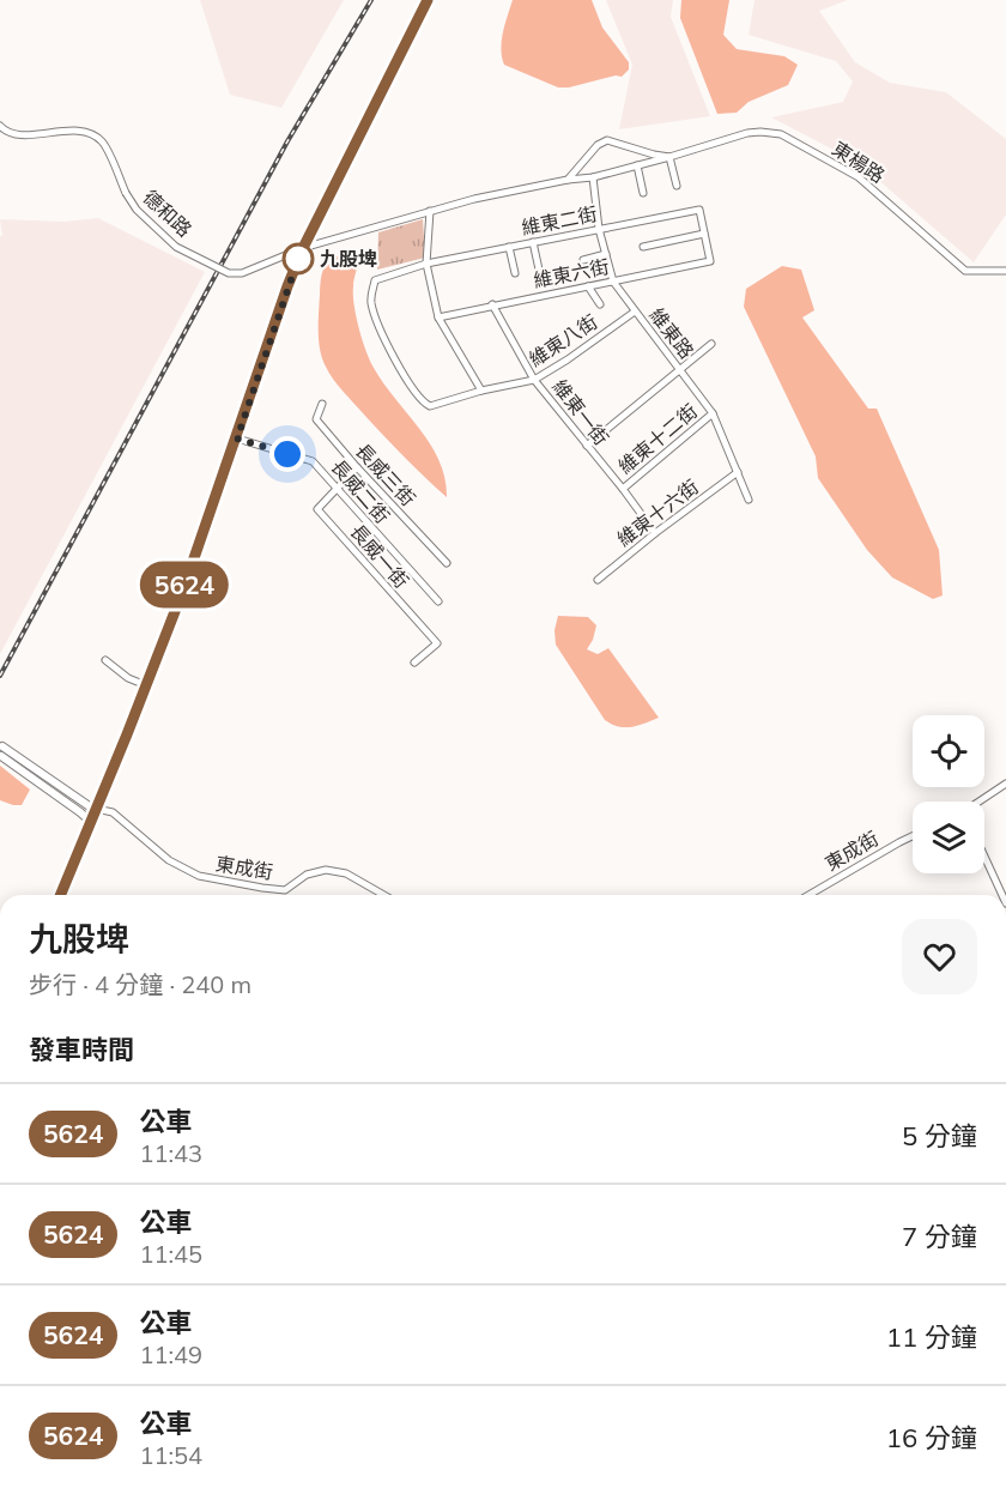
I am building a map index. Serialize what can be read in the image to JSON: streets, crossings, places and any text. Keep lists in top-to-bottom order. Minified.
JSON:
{"streets":{"street":["東楊路","德和路","維東二街","維東六街","維東路","維東八街","維東一街","維東十二街","長威三街","長威二街","維東十六街","長威一街","東成街"]},"crossings":[["東楊路","德和路"],["東楊路","維東路"],["維東二街","維東六街"],["維東二街","維東路"],["維東二街","維東八街"],["維東六街","維東路"],["維東六街","維東一街"],["維東路","維東八街"],["維東路","維東十二街"],["維東路","維東十六街"],["維東八街","維東一街"],["維東一街","維東十二街"],["維東一街","維東十六街"],["長威三街","長威一街"],["長威二街","長威一街"]],"places":["九股埤"],"lines":["bus line 5624"],"page":{"on_map":"5624","heading":[["九股埤","步行 · 4 分鐘 · 240 m"],"發車時間"],"list":[{"mark":"5624","name":"公車","note":"11:43","value":"5 分鐘"},{"mark":"5624","name":"公車","note":"11:45","value":"7 分鐘"},{"mark":"5624","name":"公車","note":"11:49","value":"11 分鐘"},{"mark":"5624","name":"公車","note":"11:54","value":"16 分鐘"}]}}
